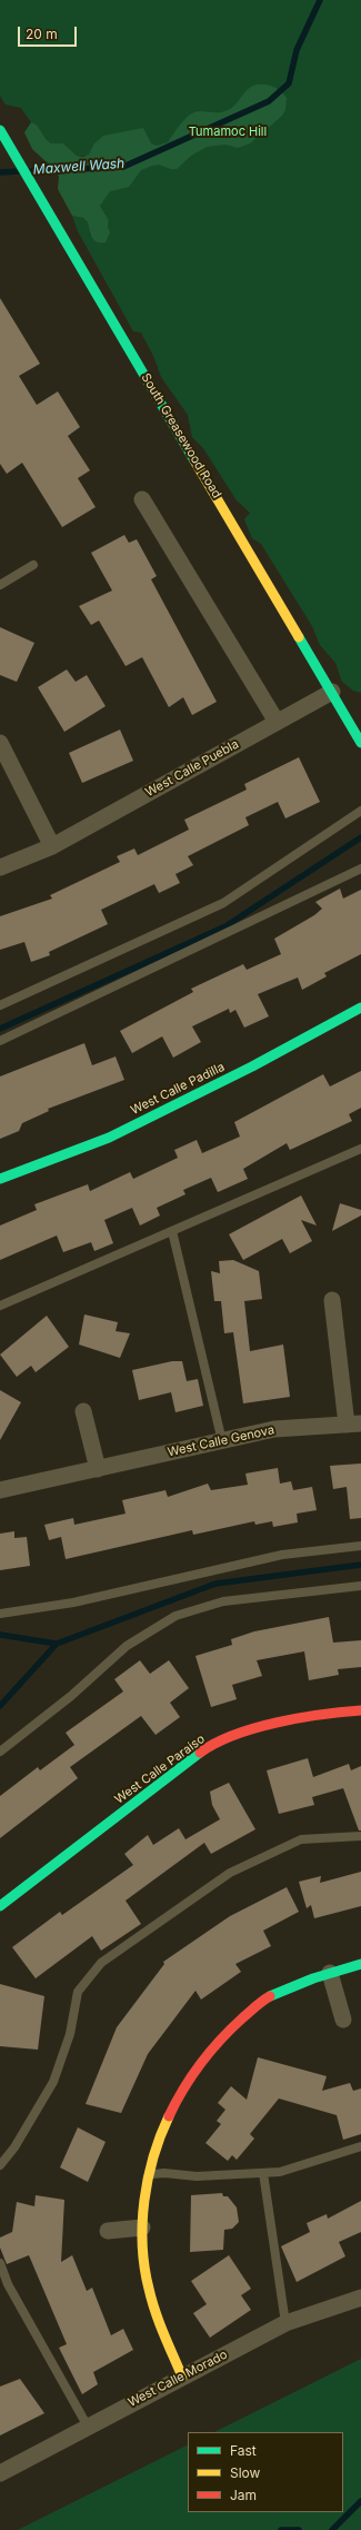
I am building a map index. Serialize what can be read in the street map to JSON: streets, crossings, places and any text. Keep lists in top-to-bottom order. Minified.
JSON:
{"streets":{"street":["South Greasewood Road","West Calle Puebla","West Calle Padilla","West Calle Genova","West Calle Paraiso","West Calle Morado"]},"crossings":[["South Greasewood Road","West Calle Puebla"]],"water":["Maxwell Wash"],"parks":["Tumamoc Hill"],"legend":["Fast","Slow","Jam"],"scale_bar":"20 m"}
